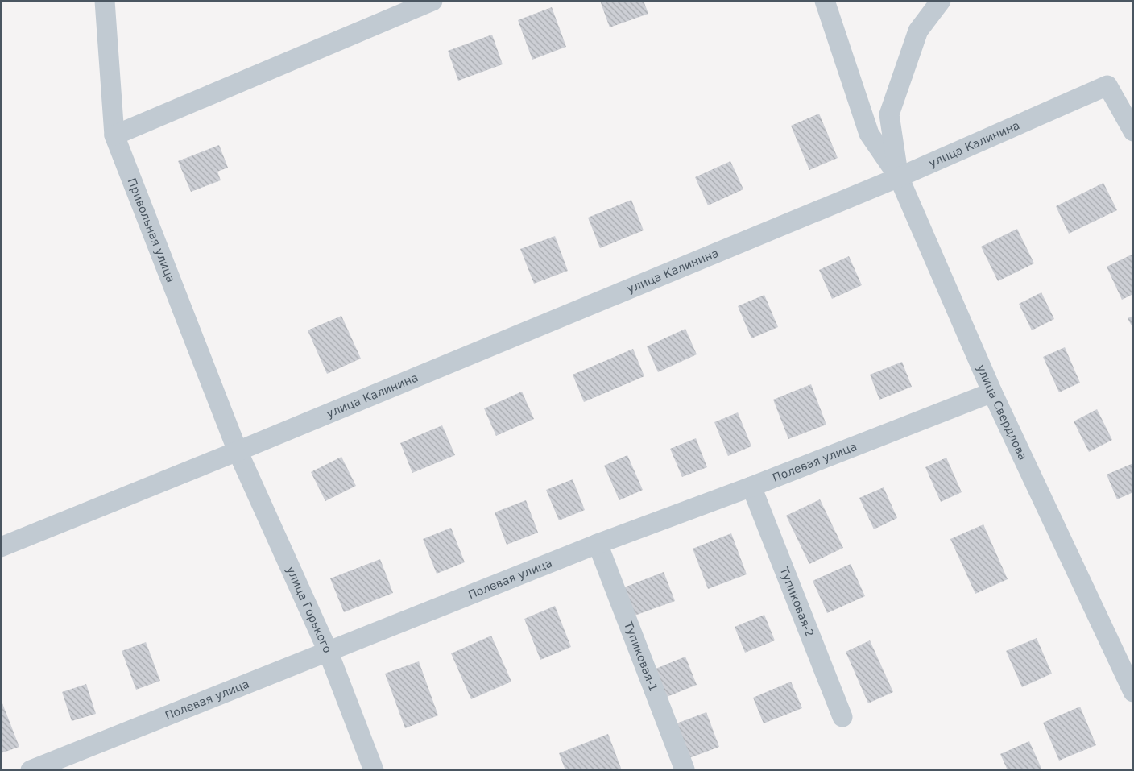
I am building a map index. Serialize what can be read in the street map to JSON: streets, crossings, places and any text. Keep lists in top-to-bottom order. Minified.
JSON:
{"streets":{"street":["улица Калинина","Привольная улица","улица Свердлова","Полевая улица","Тупиковая-2","улица Горького","Тупиковая-1"]},"crossings":[["улица Калинина","Привольная улица"],["улица Калинина","улица Свердлова"],["улица Калинина","улица Горького"],["Привольная улица","улица Горького"],["улица Свердлова","Полевая улица"],["Полевая улица","Тупиковая-2"],["Полевая улица","улица Горького"],["Полевая улица","Тупиковая-1"]]}
